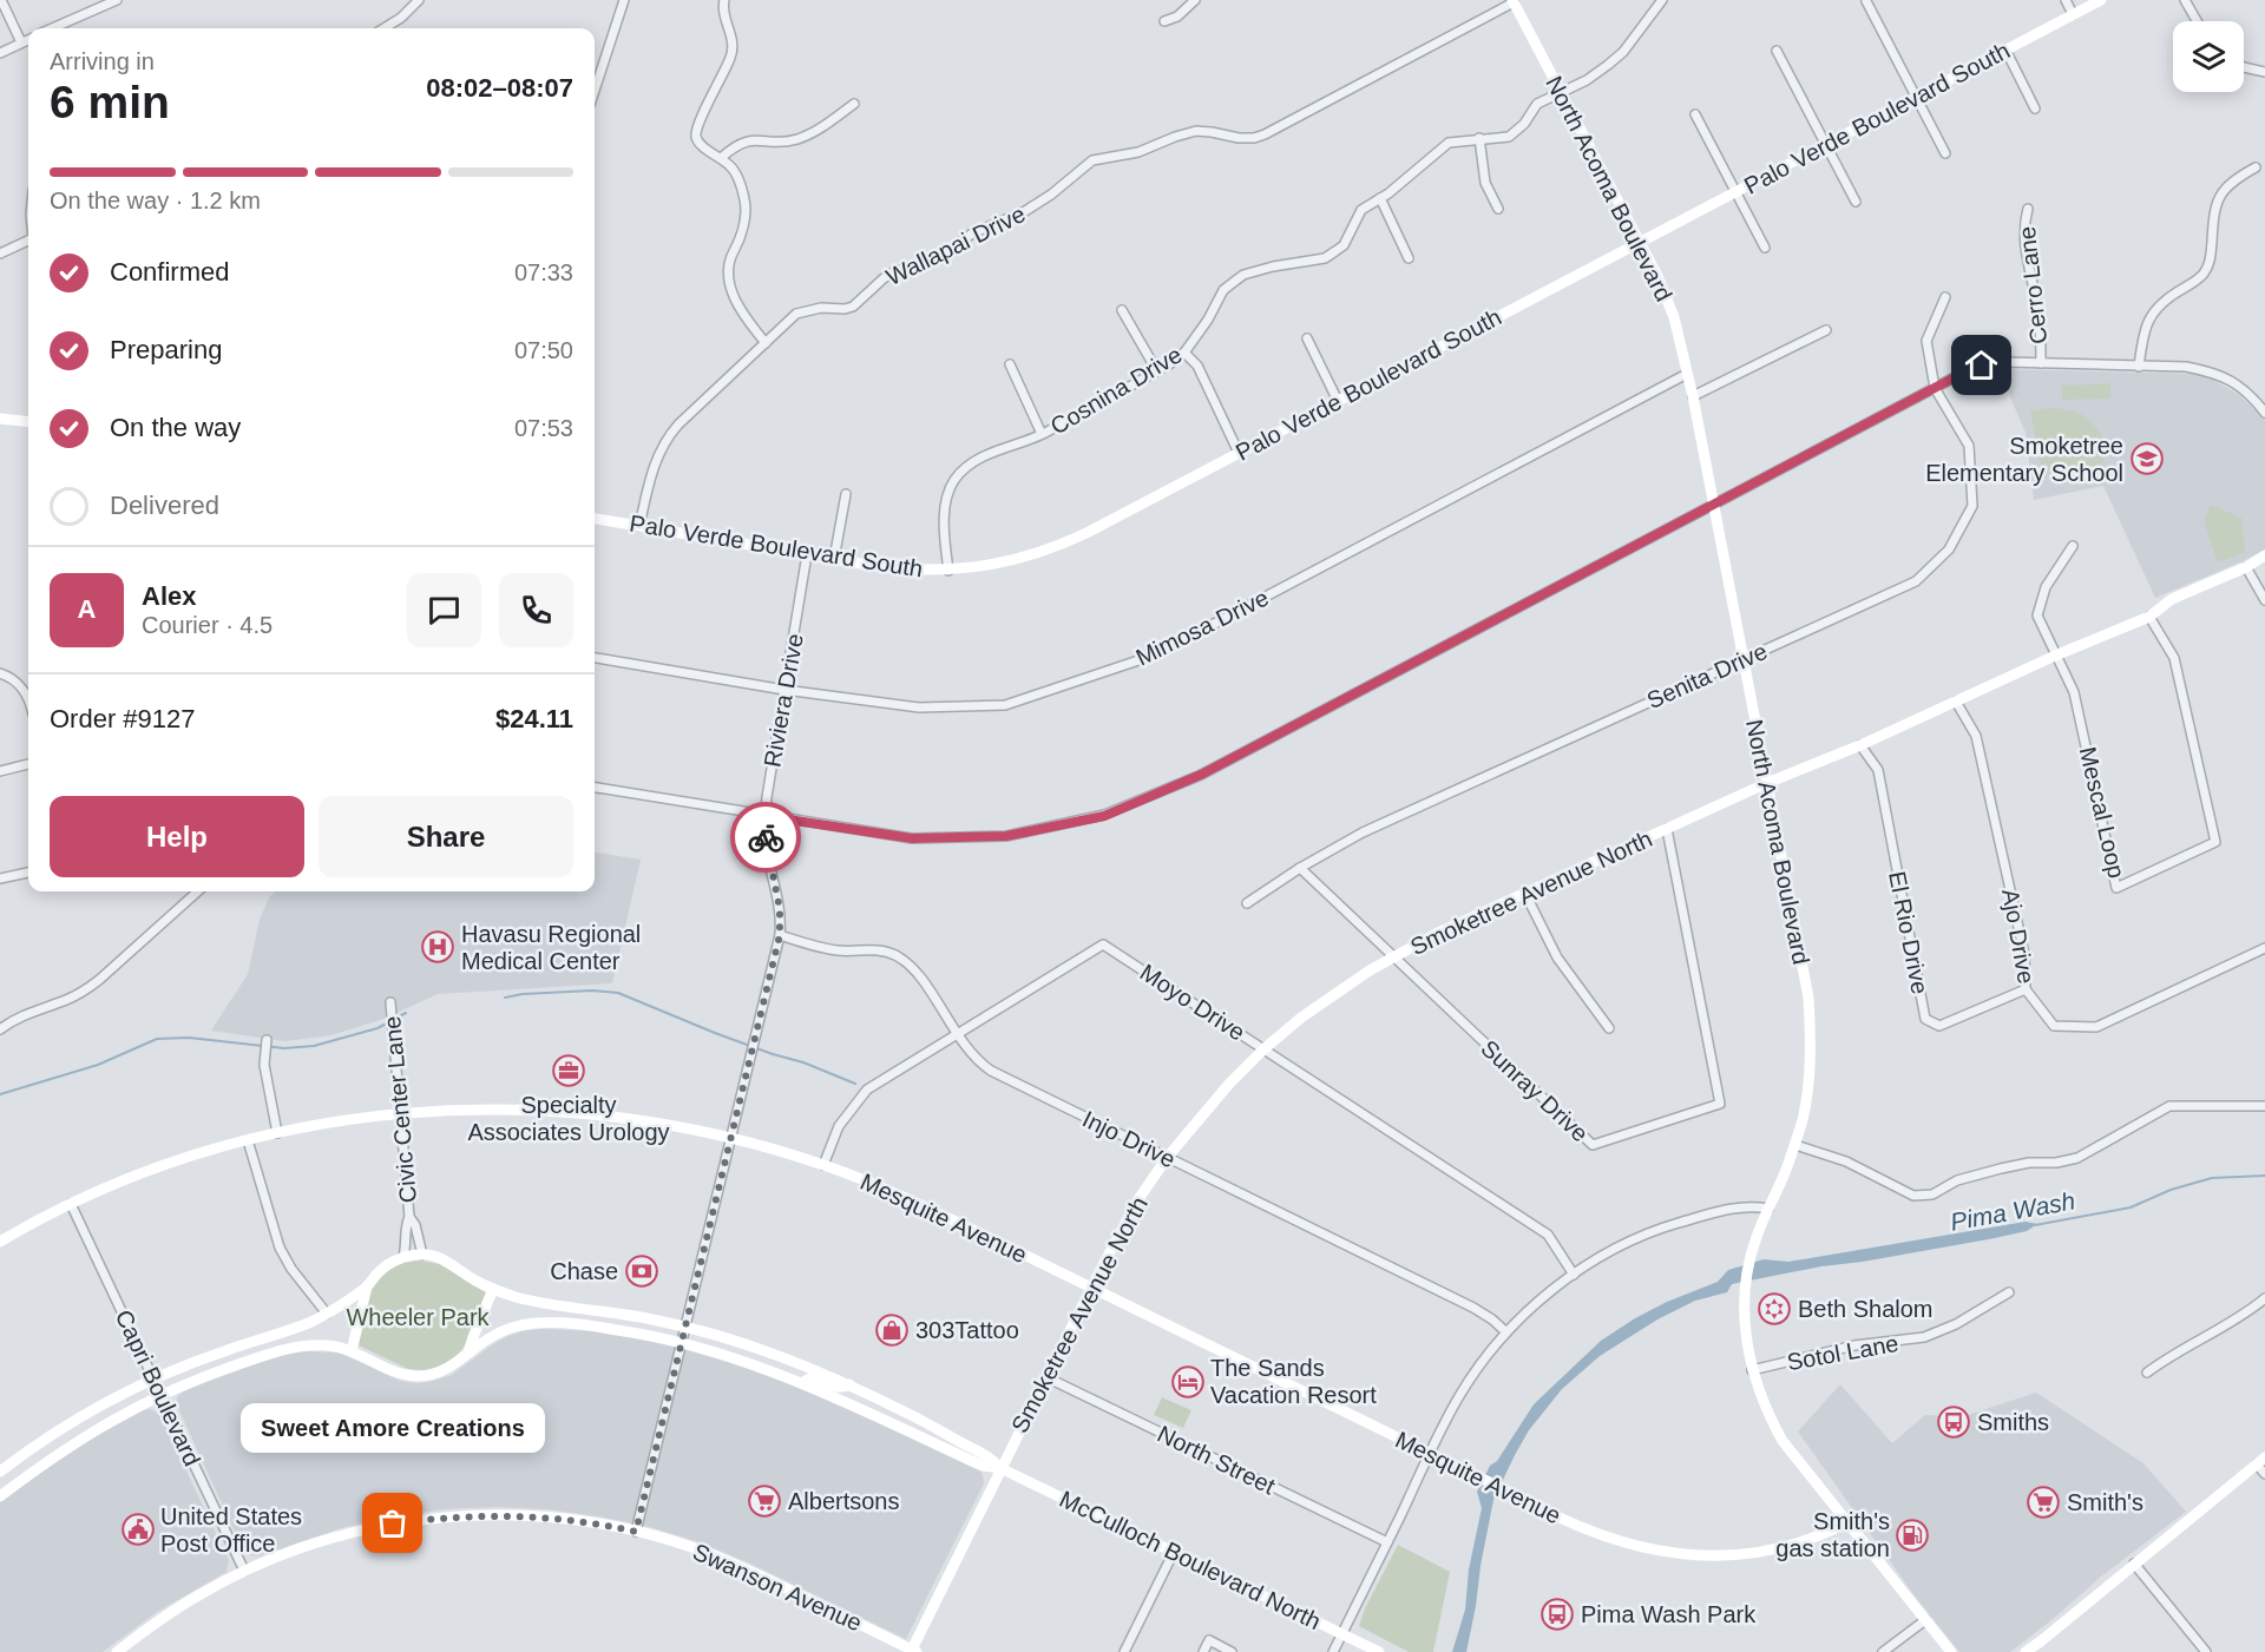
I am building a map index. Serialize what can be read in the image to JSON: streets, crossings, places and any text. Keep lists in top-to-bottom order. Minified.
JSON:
{"streets":{"main road":["Palo Verde Boulevard South","North Acoma Boulevard","Smoketree Avenue North","Mesquite Avenue","McCulloch Boulevard North","Swanson Avenue"],"street":["Wallapai Drive","Cerro Lane","Cosnina Drive","Mimosa Drive","Senita Drive","Riviera Drive","Mescal Loop","El Rio Drive","Ajo Drive","Moyo Drive","Sunray Drive","Civic Center Lane","Injo Drive","Sotol Lane","Capri Boulevard","North Street"]},"crossings":[["Palo Verde Boulevard South","North Acoma Boulevard"],["Palo Verde Boulevard South","Wallapai Drive"],["Palo Verde Boulevard South","Cosnina Drive"],["Palo Verde Boulevard South","Riviera Drive"],["North Acoma Boulevard","Wallapai Drive"],["North Acoma Boulevard","Cosnina Drive"],["North Acoma Boulevard","Mimosa Drive"],["North Acoma Boulevard","Senita Drive"],["North Acoma Boulevard","Smoketree Avenue North"],["North Acoma Boulevard","Mesquite Avenue"],["North Acoma Boulevard","Sotol Lane"],["Mimosa Drive","Riviera Drive"],["Senita Drive","Sunray Drive"],["Riviera Drive","Injo Drive"],["Riviera Drive","Mesquite Avenue"],["Riviera Drive","Swanson Avenue"],["Mescal Loop","Smoketree Avenue North"],["Smoketree Avenue North","El Rio Drive"],["Smoketree Avenue North","Ajo Drive"],["Smoketree Avenue North","Moyo Drive"],["Smoketree Avenue North","Sunray Drive"],["Smoketree Avenue North","Injo Drive"],["Smoketree Avenue North","Mesquite Avenue"],["Smoketree Avenue North","North Street"],["Smoketree Avenue North","McCulloch Boulevard North"],["Smoketree Avenue North","Swanson Avenue"],["El Rio Drive","Ajo Drive"],["Moyo Drive","Injo Drive"],["Moyo Drive","Mesquite Avenue"],["Civic Center Lane","Mesquite Avenue"],["Mesquite Avenue","Capri Boulevard"],["Capri Boulevard","Swanson Avenue"]],"water":["Pima Wash"],"parks":["Wheeler Park"],"places":{"school or university":["Smoketree Elementary School"],"hospital":["Havasu Regional Medical Center"],"office":["Specialty Associates Urology"],"bank":["Chase"],"synagogue":["Beth Shalom"],"shop":["303Tattoo"],"hotel":["The Sands Vacation Resort"],"bus stop":["Smiths","Pima Wash Park"],"supermarket":["Albertsons","Smith's"],"other":["Sweet Amore Creations"],"public building":["United States Post Office"],"fuel station":["Smith's gas station"]},"page":{"heading":["6 min","Arriving in","08:02–08:07"],"panel":["Alex","Courier · 4.5","Order #9127","$24.11"],"bar":"On the way · 1.2 km","list":[["Confirmed","07:33"],["Preparing","07:50"],["On the way","07:53"],"Delivered"],"round":"A","buttons":["Help","Share"],"bubble":"Sweet Amore Creations"}}
